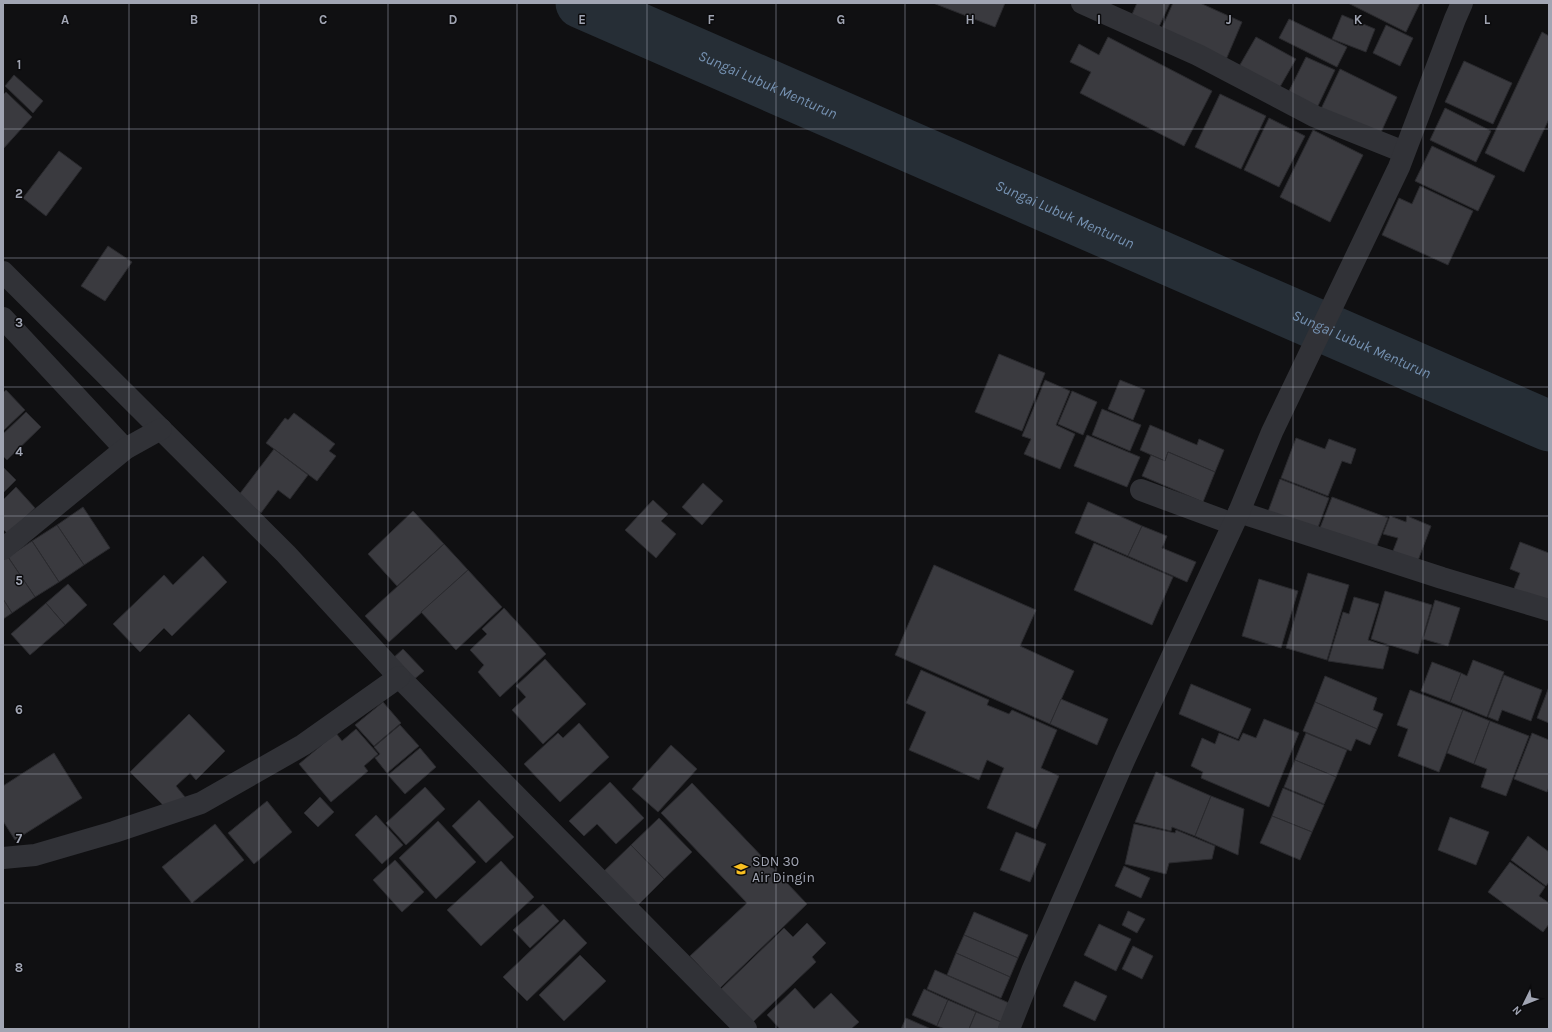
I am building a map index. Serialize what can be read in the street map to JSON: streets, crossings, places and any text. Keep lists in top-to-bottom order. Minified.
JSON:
{"water":["Sungai Lubuk Menturun"],"places":{"school or university":["SDN 30 Air Dingin"]},"north":"bottom left","grid":{"columns":["A","B","C","D","E","F","G","H","I","J","K","L"],"rows":["1","2","3","4","5","6","7","8"]}}
